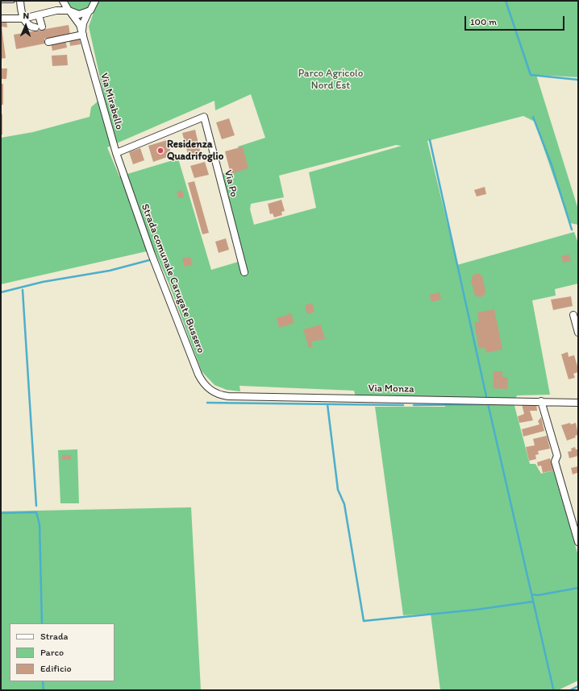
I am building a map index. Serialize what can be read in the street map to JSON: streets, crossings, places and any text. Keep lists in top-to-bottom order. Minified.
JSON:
{"streets":{"street":["Via Mirabello","Via Po","Strada comunale Carugate Bussero","Via Monza"]},"crossings":[["Via Mirabello","Via Po"],["Via Mirabello","Strada comunale Carugate Bussero"],["Strada comunale Carugate Bussero","Via Monza"]],"parks":["Parco Agricolo Nord Est"],"places":["Residenza Quadrifoglio"],"legend":["Strada","Parco","Edificio"],"scale_bar":"100 m","north":"top"}
